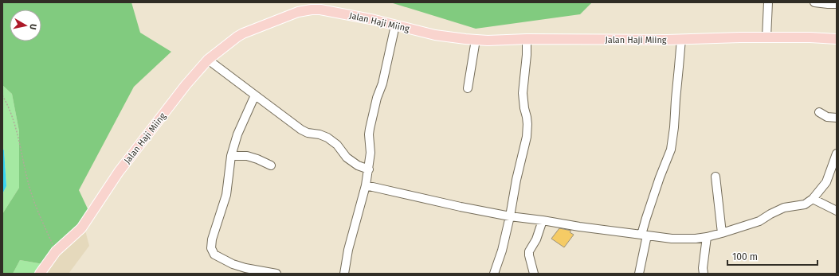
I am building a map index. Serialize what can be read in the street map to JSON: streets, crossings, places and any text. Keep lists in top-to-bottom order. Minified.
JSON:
{"streets":{"main road":["Jalan Haji Miing"]},"scale_bar":"100 m","north":"right"}
